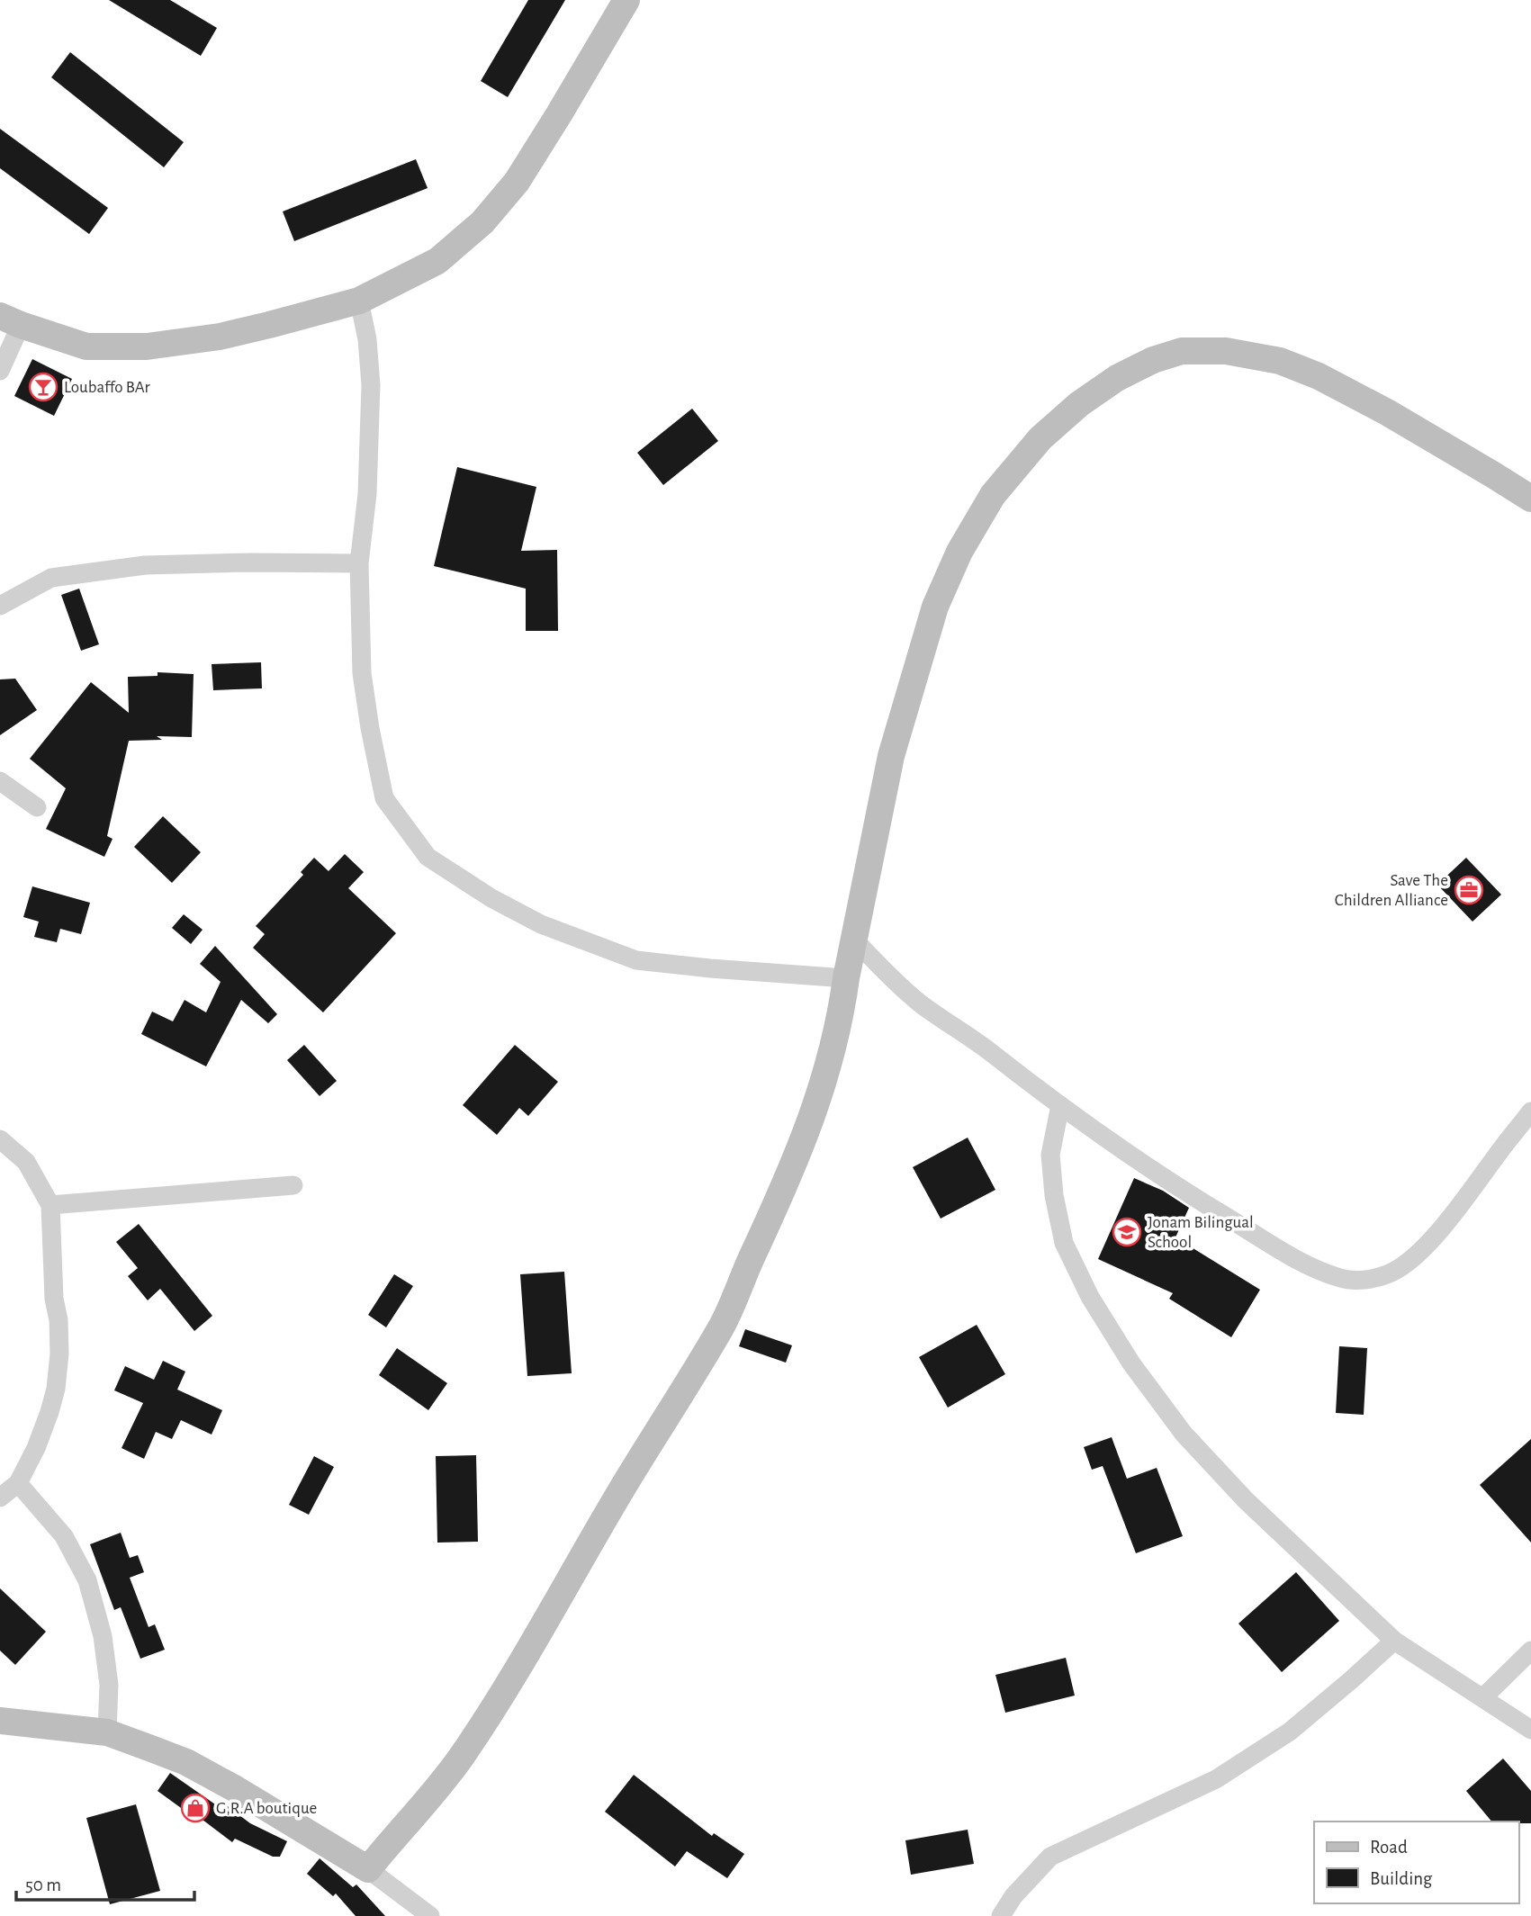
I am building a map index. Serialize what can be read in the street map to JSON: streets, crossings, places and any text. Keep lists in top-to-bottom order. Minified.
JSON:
{"places":{"bar":["Loubaffo BAr"],"office":["Save The Children Alliance"],"school or university":["Jonam Bilingual School"],"shop":["G.R.A boutique"]},"legend":["Road","Building"],"scale_bar":"50 m"}
